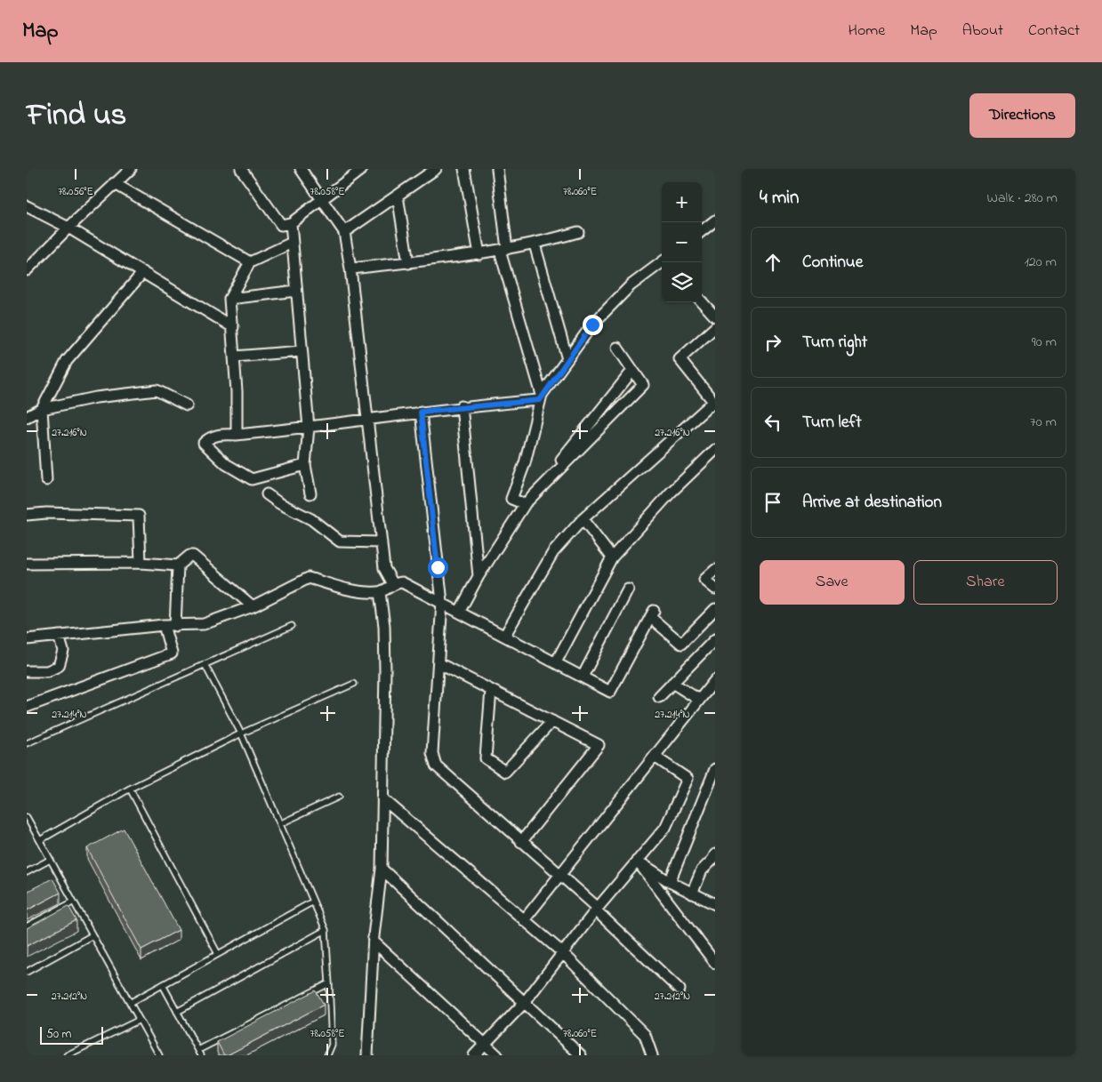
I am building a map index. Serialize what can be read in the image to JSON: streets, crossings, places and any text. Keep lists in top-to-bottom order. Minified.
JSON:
{"scale_bar":"50 m","page":{"header":"Map","nav":["Home","Map","About","Contact"],"title":"Find us","buttons":["Directions",["Save","Share"]],"heading":["4 min","Walk · 280 m"],"map_buttons":["+","−"],"list":[["Continue","120 m"],["Turn right","90 m"],["Turn left","70 m"],"Arrive at destination"],"scale":"50 m"},"coordinates":["78.056°E","78.058°E","78.060°E","27.216°N","27.214°N","27.212°N"]}
